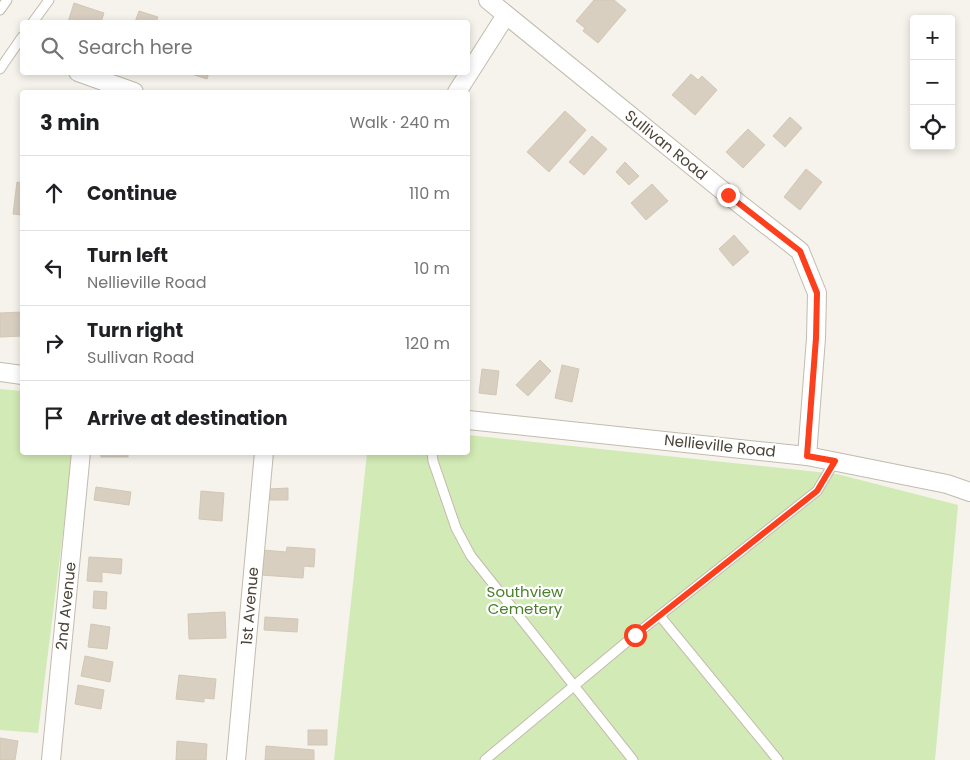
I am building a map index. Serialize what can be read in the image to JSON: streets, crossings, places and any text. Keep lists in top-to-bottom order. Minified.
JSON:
{"streets":{"street":["Sullivan Road","Nellieville Road","2nd Avenue","1st Avenue"]},"crossings":[["Sullivan Road","Nellieville Road"]],"parks":["Southview Cemetery"],"page":{"map_buttons":["+","−"],"search":"Search here","heading":["3 min","Walk · 240 m"],"list":[["Continue","110 m"],["Turn left","Nellieville Road","10 m"],["Turn right","Sullivan Road","120 m"],"Arrive at destination"]}}
